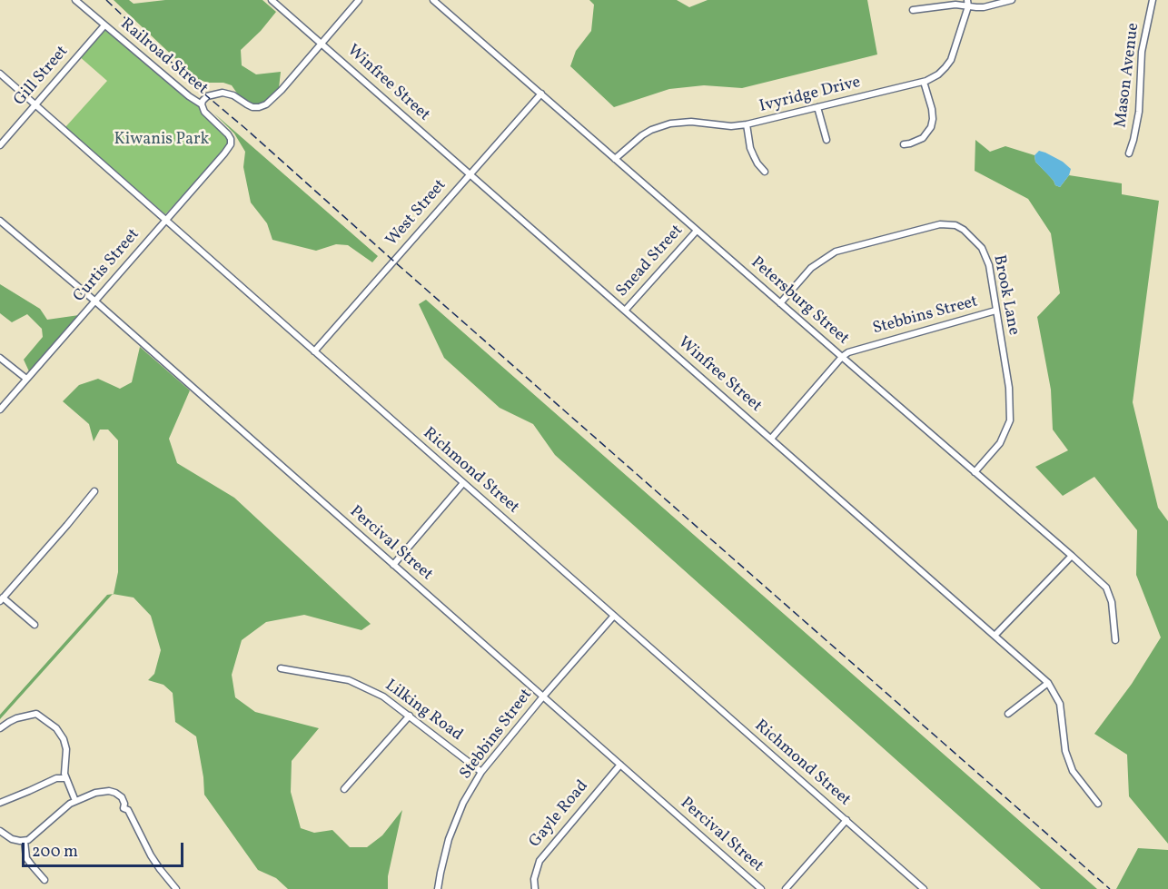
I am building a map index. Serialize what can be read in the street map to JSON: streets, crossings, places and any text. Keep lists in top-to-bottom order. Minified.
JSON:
{"streets":{"street":["Railroad Street","Mason Avenue","Gill Street","Winfree Street","Ivyridge Drive","West Street","Snead Street","Curtis Street","Brook Lane","Petersburg Street","Stebbins Street","Richmond Street","Percival Street","Lilking Road","Gayle Road"]},"crossings":[["Railroad Street","Gill Street"],["Railroad Street","Curtis Street"],["Gill Street","Richmond Street"],["Winfree Street","West Street"],["Winfree Street","Snead Street"],["Winfree Street","Stebbins Street"],["Ivyridge Drive","Petersburg Street"],["West Street","Petersburg Street"],["West Street","Richmond Street"],["Snead Street","Petersburg Street"],["Curtis Street","Richmond Street"],["Curtis Street","Percival Street"],["Brook Lane","Petersburg Street"],["Brook Lane","Stebbins Street"],["Petersburg Street","Stebbins Street"],["Stebbins Street","Richmond Street"],["Stebbins Street","Percival Street"],["Stebbins Street","Lilking Road"],["Percival Street","Gayle Road"]],"parks":["Kiwanis Park"],"scale_bar":"200 m"}
